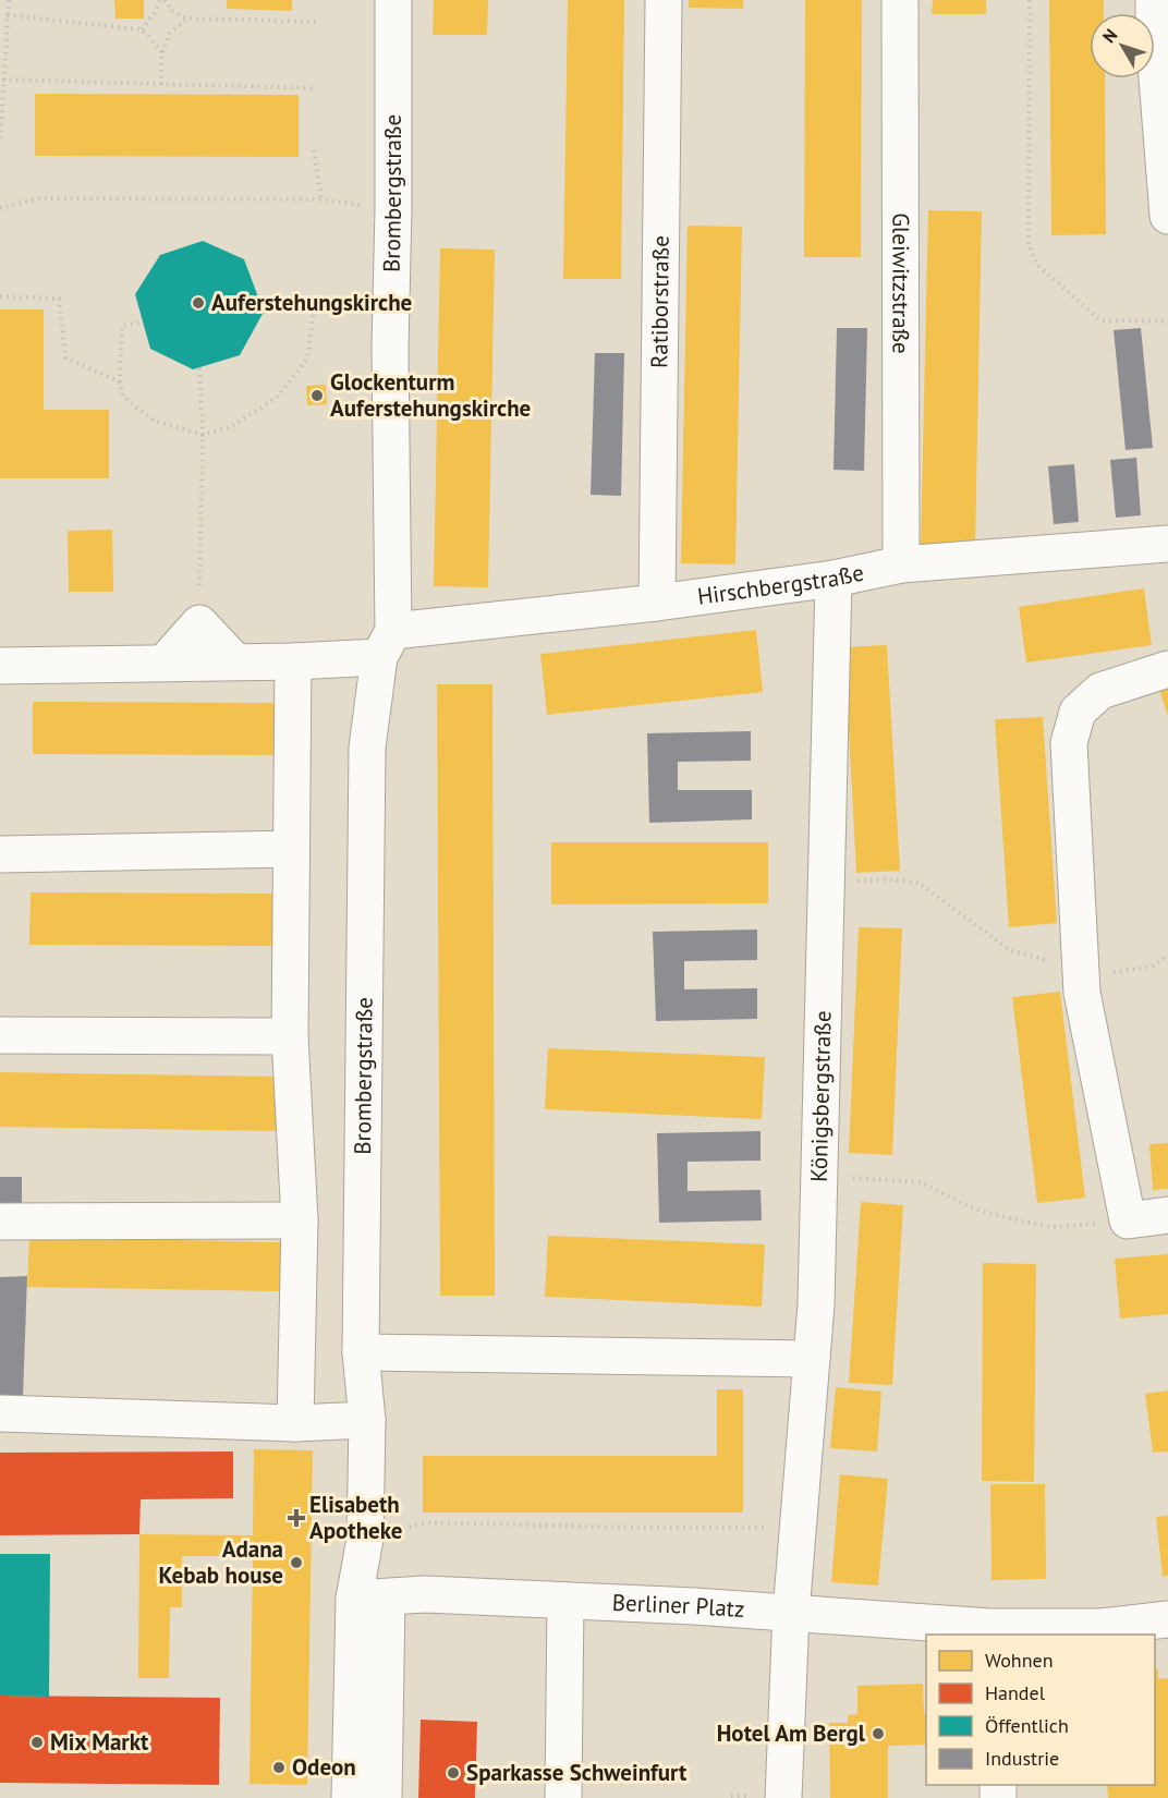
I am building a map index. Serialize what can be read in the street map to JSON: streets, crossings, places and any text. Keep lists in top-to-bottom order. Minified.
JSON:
{"streets":{"street":["Brombergstraße","Gleiwitzstraße","Ratiborstraße","Hirschbergstraße","Königsbergstraße","Berliner Platz"]},"crossings":[["Brombergstraße","Hirschbergstraße"],["Gleiwitzstraße","Hirschbergstraße"],["Ratiborstraße","Hirschbergstraße"],["Hirschbergstraße","Königsbergstraße"],["Königsbergstraße","Berliner Platz"]],"places":{"other":["Auferstehungskirche","Glockenturm Auferstehungskirche","Adana Kebab house","Hotel Am Bergl","Mix Markt","Odeon","Sparkasse Schweinfurt"],"health":["Elisabeth Apotheke"]},"legend":["Wohnen","Handel","Öffentlich","Industrie"],"north":"top left"}
